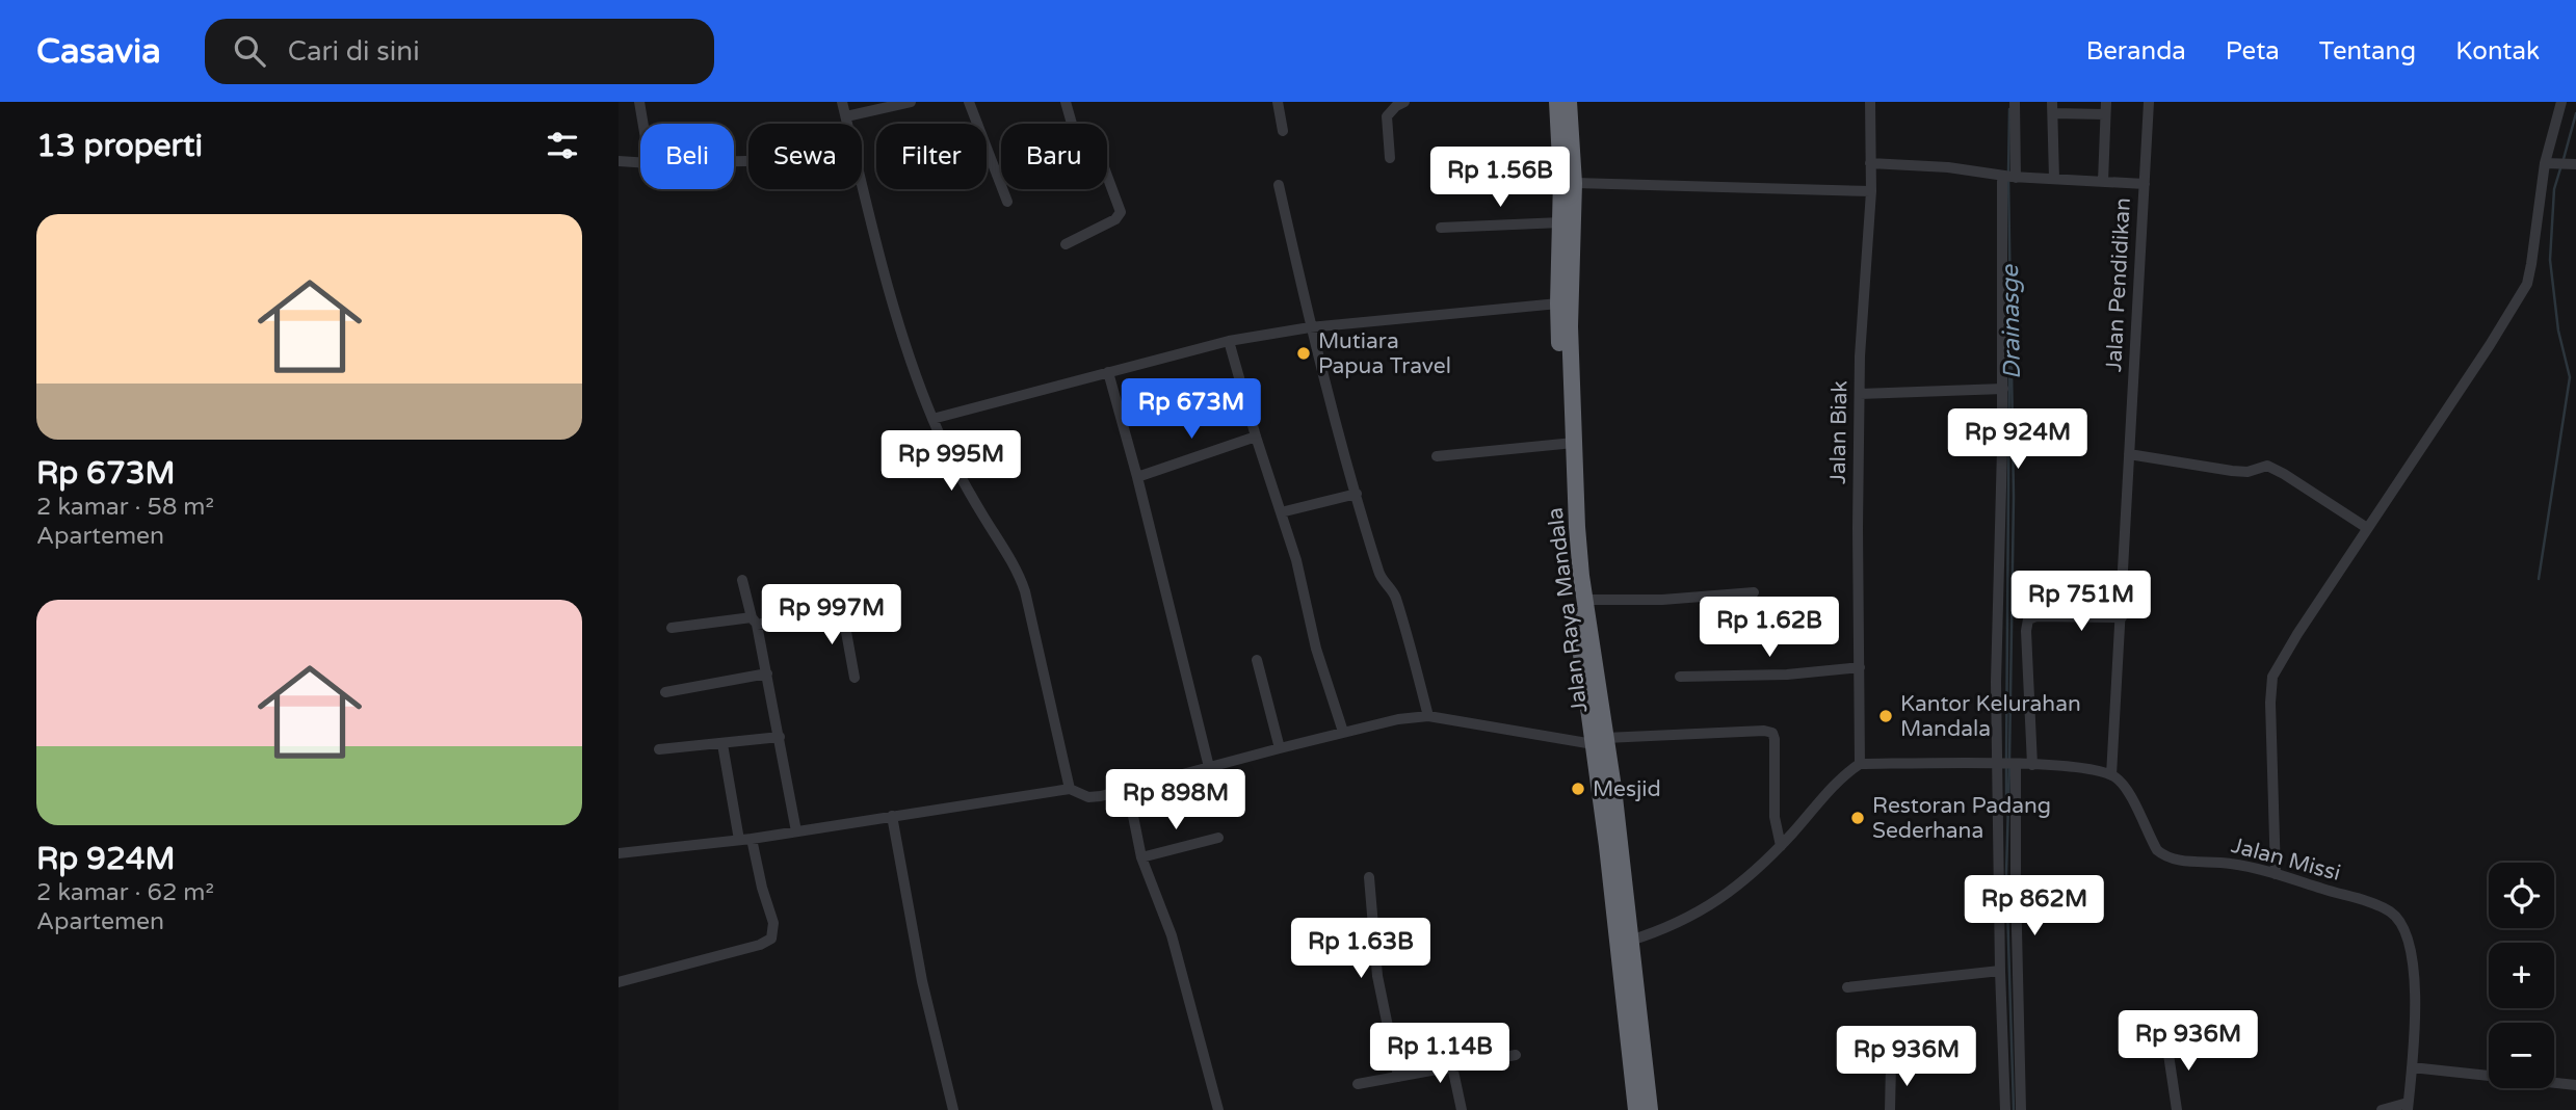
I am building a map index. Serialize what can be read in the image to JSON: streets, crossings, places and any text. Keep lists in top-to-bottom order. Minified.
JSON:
{"streets":{"highway":["Jalan Raya Mandala"],"street":["Jalan Pendidikan","Jalan Biak","Jalan Missi"]},"crossings":[["Jalan Pendidikan","Jalan Missi"]],"water":["Drainasge"],"places":["Mutiara Papua Travel","Kantor Kelurahan Mandala","Mesjid","Restoran Padang Sederhana"],"page":{"header":"Casavia","search":"Cari di sini","nav":["Beranda","Peta","Tentang","Kontak"],"heading":"13 properti","chip":["Beli","Sewa","Filter","Baru"],"price":["Rp 1.56B","Rp 673M","Rp 924M","Rp 995M","Rp 751M","Rp 997M","Rp 1.62B","Rp 898M","Rp 862M","Rp 1.63B","Rp 936M","Rp 1.14B","Rp 936M"],"list":[{"name":"Rp 673M","note":"2 kamar · 58 m² · Apartemen"},{"name":"Rp 924M","note":"2 kamar · 62 m² · Apartemen"}],"map_buttons":["+","−"]}}
